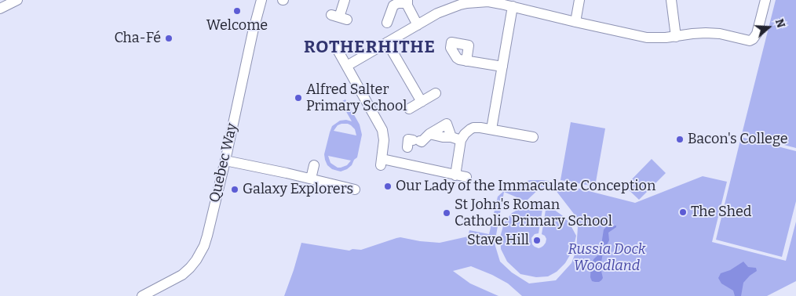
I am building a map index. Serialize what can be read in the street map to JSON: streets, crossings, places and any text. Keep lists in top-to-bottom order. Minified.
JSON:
{"streets":{"street":["Quebec Way"]},"districts":["ROTHERHITHE"],"parks":["Russia Dock Woodland"],"places":["Welcome","Cha-Fé","Alfred Salter Primary School","Bacon's College","Our Lady of the Immaculate Conception","Galaxy Explorers","The Shed","St John's Roman Catholic Primary School","Stave Hill"],"north":"right"}
